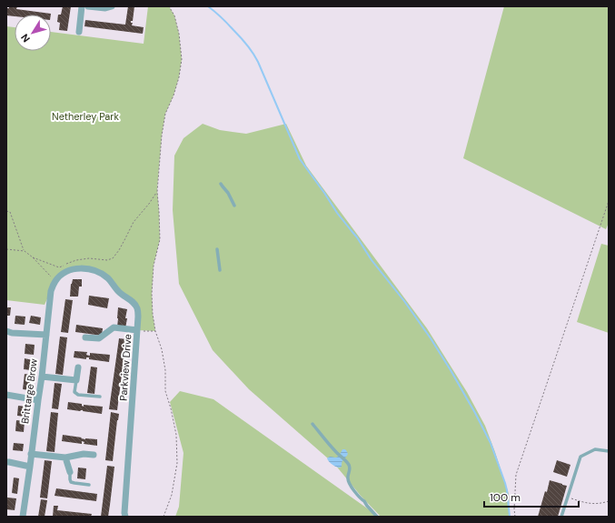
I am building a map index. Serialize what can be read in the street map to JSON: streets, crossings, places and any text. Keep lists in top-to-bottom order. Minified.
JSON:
{"streets":{"street":["Parkview Drive","Brittarge Brow"]},"crossings":[["Parkview Drive","Brittarge Brow"]],"parks":["Netherley Park"],"scale_bar":"100 m","north":"bottom left"}
